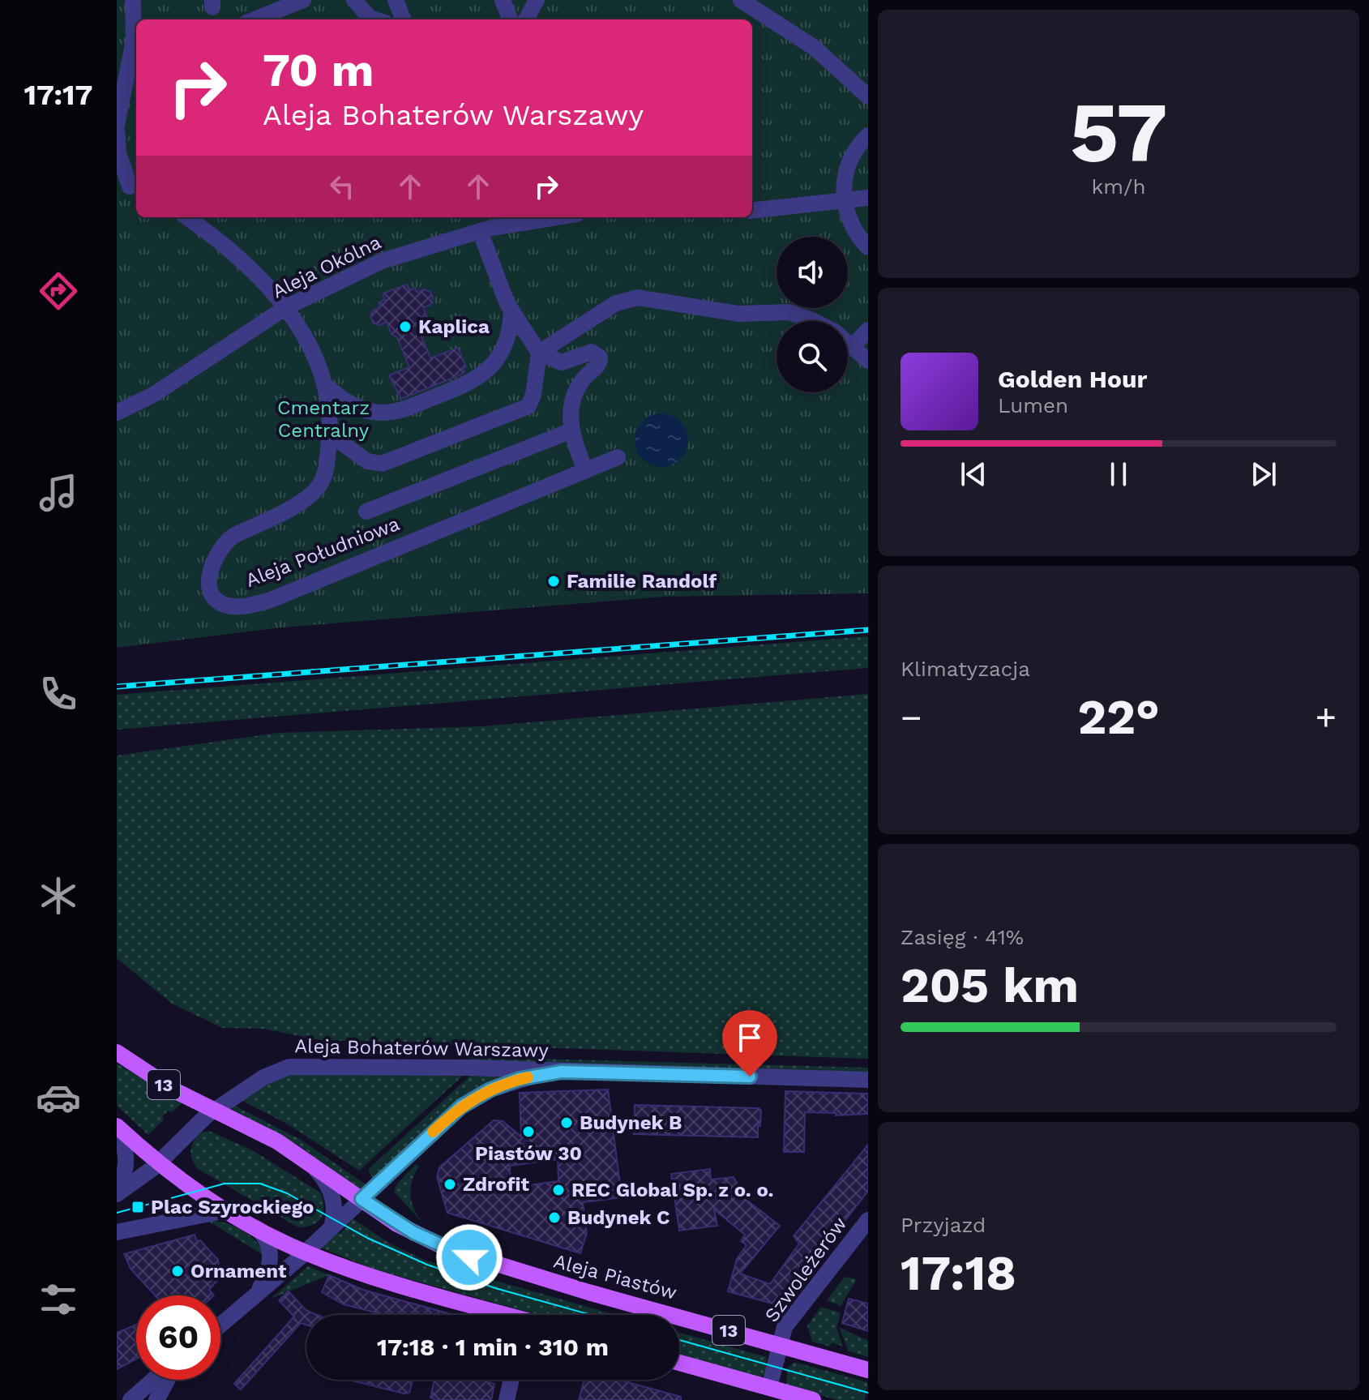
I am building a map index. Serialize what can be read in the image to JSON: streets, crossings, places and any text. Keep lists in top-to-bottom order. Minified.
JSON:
{"streets":{"main road":["13","Aleja Piastów"],"street":["Aleja Okólna","Aleja Południowa","Aleja Bohaterów Warszawy","Szwoleżerów"]},"crossings":[["Aleja Okólna","Aleja Południowa"],["Aleja Bohaterów Warszawy","13"],["Aleja Bohaterów Warszawy","Aleja Piastów"],["13","Aleja Piastów"],["Szwoleżerów","Aleja Piastów"]],"parks":["Cmentarz Centralny"],"places":{"other":["Kaplica","Familie Randolf","Budynek B","Piastów 30","Zdrofit","REC Global Sp. z o. o.","Budynek C","Ornament"],"transit":["Plac Szyrockiego"]},"page":{"tabs":"17:17","tile":[["57","km/h"],"Klimatyzacja",["Zasięg · 41%","205 km"],["Przyjazd","17:18"]],"turn":["70 m","Aleja Bohaterów Warszawy"],"song":["Golden Hour","Lumen"],"heat":["−","22°","+"],"limit":"60","trip":"17:18 · 1 min · 310 m"}}
